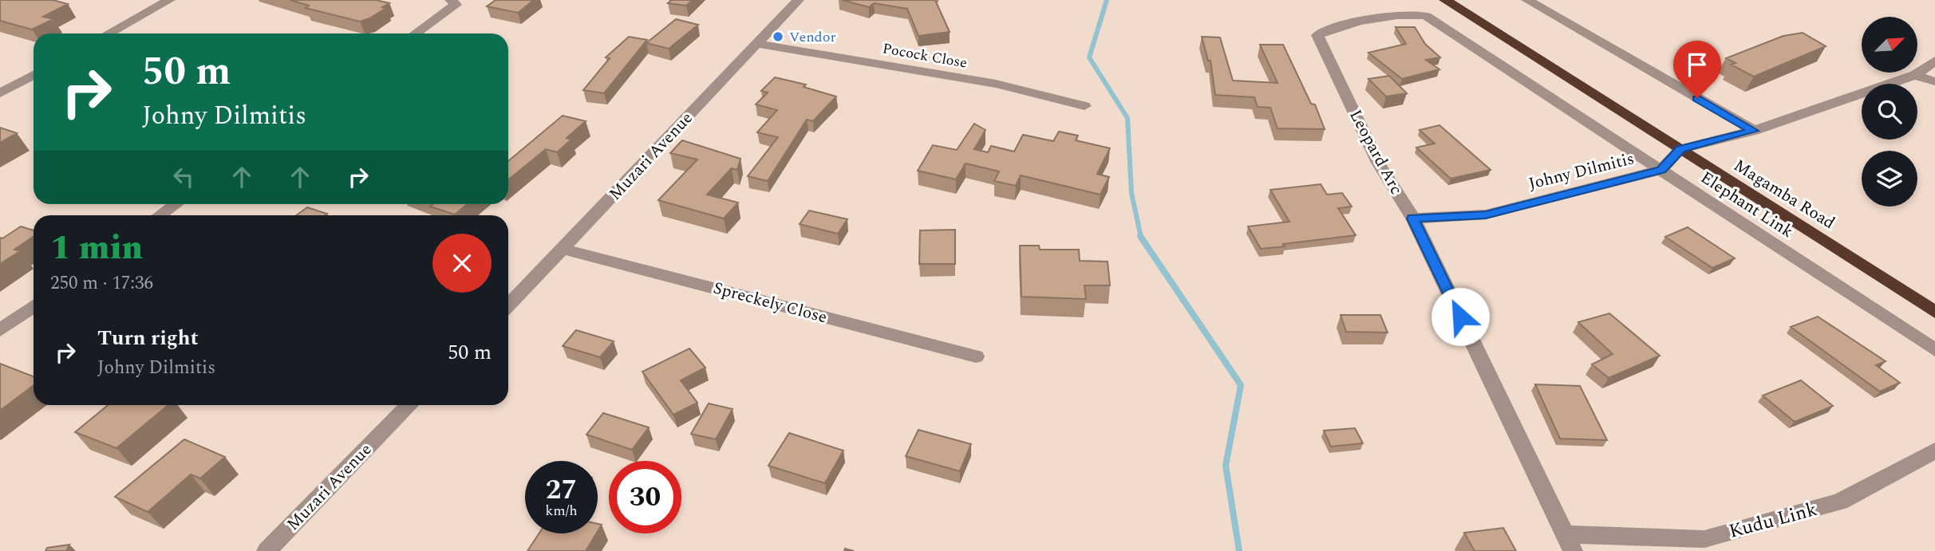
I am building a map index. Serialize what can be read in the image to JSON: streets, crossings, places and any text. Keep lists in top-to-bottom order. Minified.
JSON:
{"streets":{"highway":["Magamba Road"],"street":["Pocock Close","Leopard Arc","Muzari Avenue","Johny Dilmitis","Elephant Link","Spreckely Close","Kudu Link"]},"crossings":[["Pocock Close","Muzari Avenue"],["Leopard Arc","Johny Dilmitis"],["Leopard Arc","Elephant Link"],["Leopard Arc","Kudu Link"],["Muzari Avenue","Spreckely Close"],["Johny Dilmitis","Magamba Road"],["Johny Dilmitis","Elephant Link"]],"places":["Vendor"],"north":"top right","page":{"turn":["50 m","Johny Dilmitis"],"heading":["1 min","250 m · 17:36"],"list":[{"name":"Turn right","note":"Johny Dilmitis","value":"50 m"}],"speed":"27 km/h","limit":"30"}}
